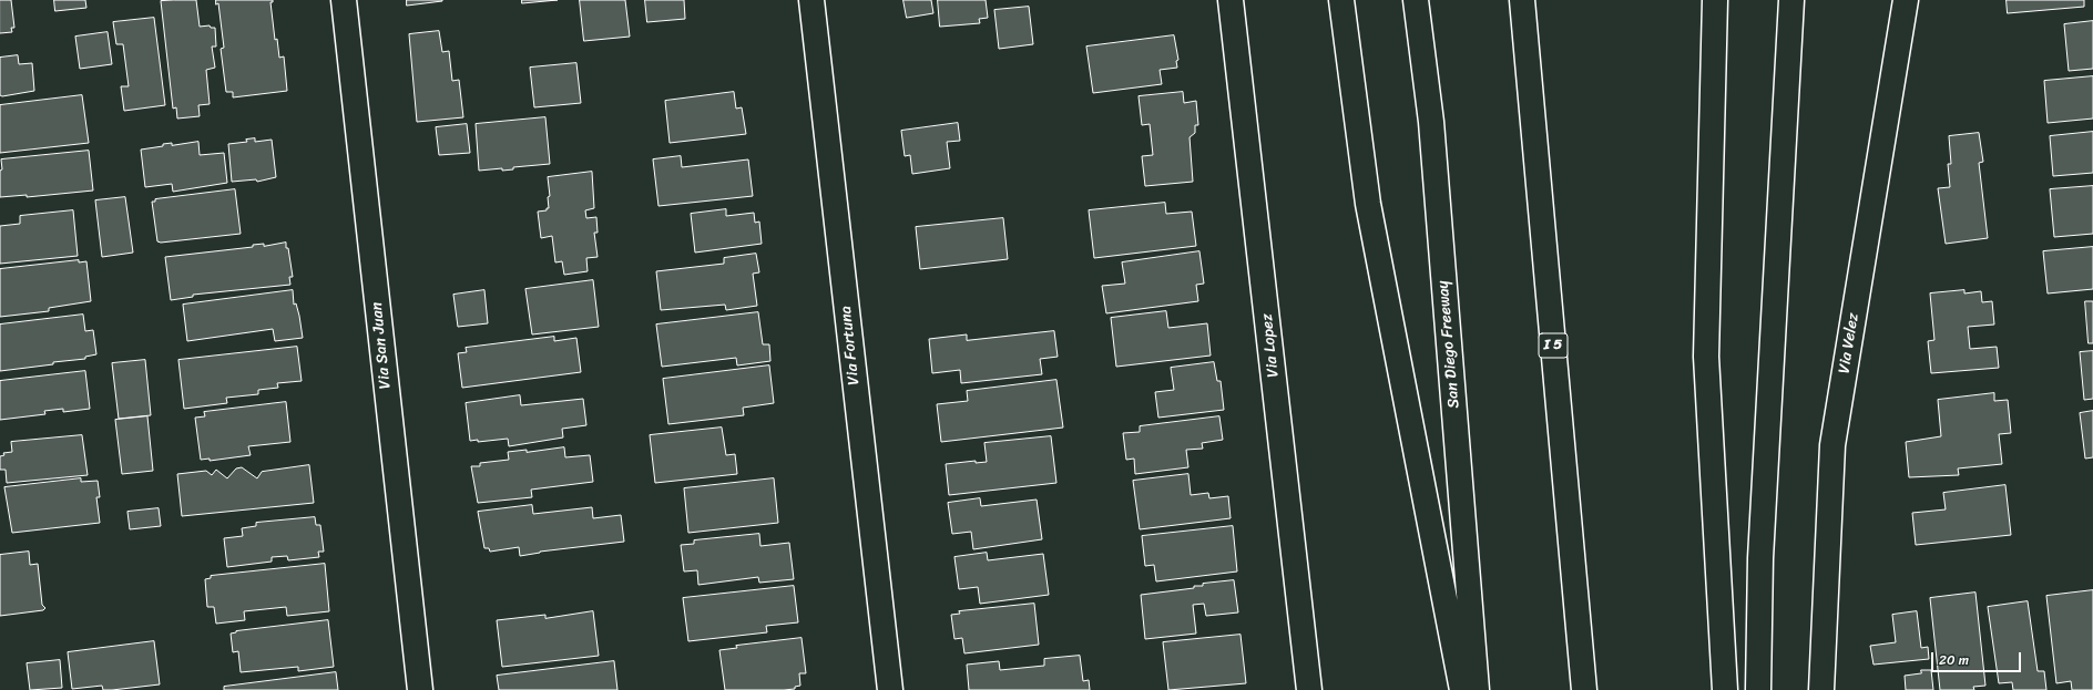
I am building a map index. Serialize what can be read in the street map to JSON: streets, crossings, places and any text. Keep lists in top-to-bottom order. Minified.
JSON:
{"streets":{"main road":["Via Velez","San Diego Freeway","Via San Juan","Via Fortuna","Via Lopez","I 5"]},"scale_bar":"20 m"}
